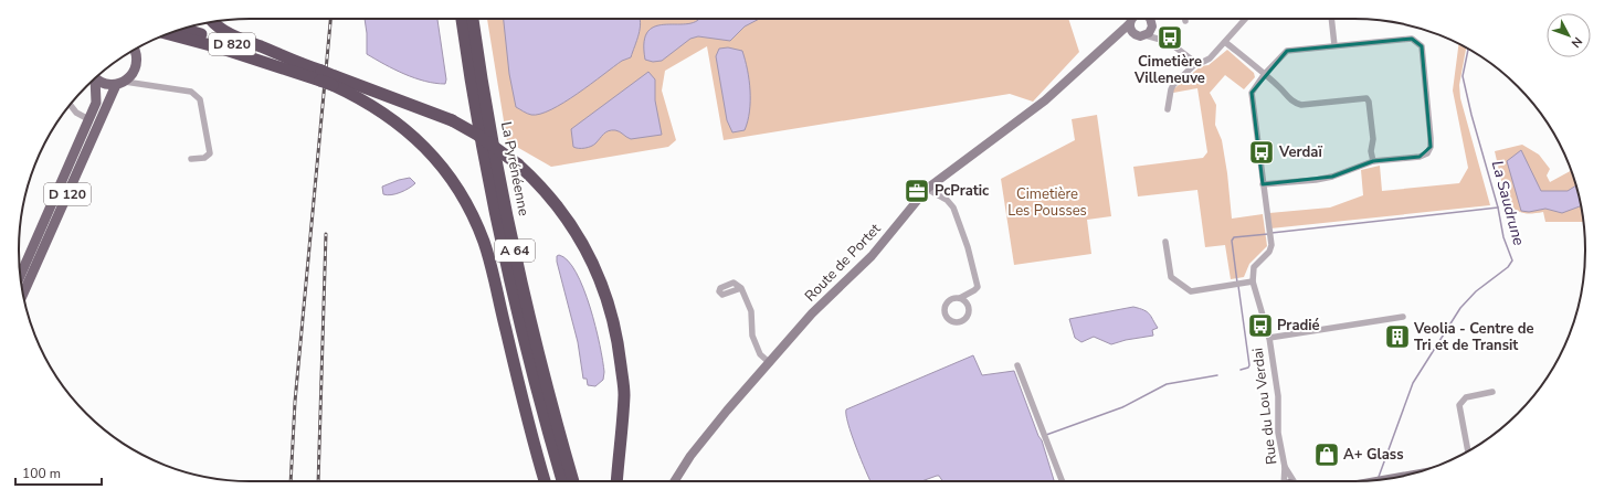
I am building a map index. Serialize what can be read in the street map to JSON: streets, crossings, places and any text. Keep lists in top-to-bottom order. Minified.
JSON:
{"streets":{"highway":["D 820","La Pyrénéenne","A 64"],"main road":["D 120"],"street":["Route de Portet","Rue du Lou Verdai"]},"water":["La Saudrune"],"parks":["Cimetière Les Pousses"],"places":{"bus stop":["Cimetière Villeneuve","Verdaï","Pradié"],"office":["PcPratic"],"building":["Veolia - Centre de Tri et de Transit"],"shop":["A+ Glass"]},"scale_bar":"100 m","north":"bottom right"}
